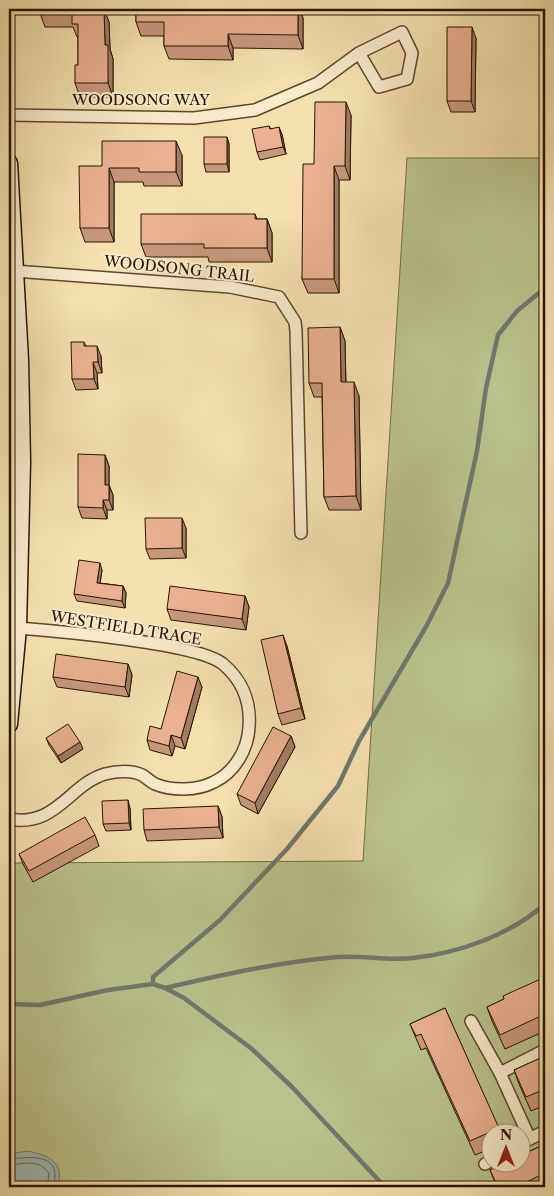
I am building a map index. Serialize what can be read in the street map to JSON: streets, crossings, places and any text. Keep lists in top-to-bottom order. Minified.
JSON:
{"streets":{"street":["WOODSONG WAY","WOODSONG TRAIL","WESTFIELD TRACE"]},"north":"top"}
